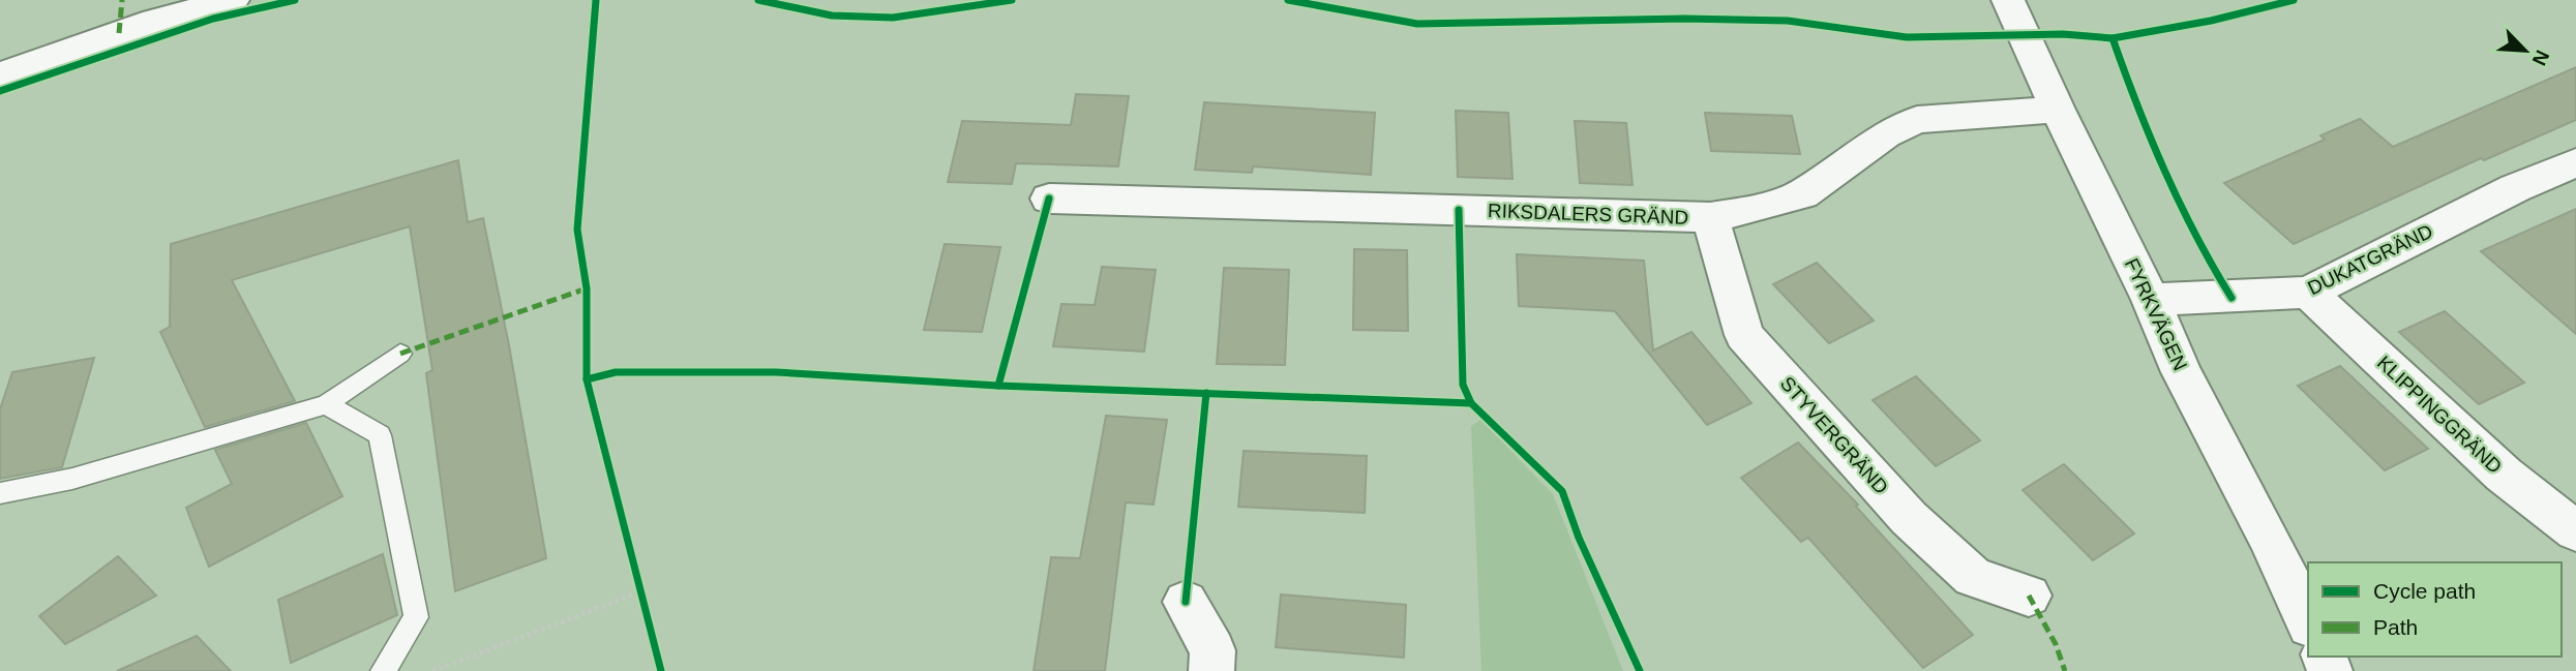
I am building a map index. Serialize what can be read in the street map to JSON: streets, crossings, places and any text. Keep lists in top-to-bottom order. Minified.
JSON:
{"streets":{"street":["RIKSDALERS GRÄND","DUKATGRÄND","FYRKVÄGEN","KLIPPINGGRÄND","STYVERGRÄND"]},"crossings":[["RIKSDALERS GRÄND","FYRKVÄGEN"],["RIKSDALERS GRÄND","STYVERGRÄND"],["DUKATGRÄND","FYRKVÄGEN"],["DUKATGRÄND","KLIPPINGGRÄND"]],"legend":["Cycle path","Path"],"north":"bottom right"}
